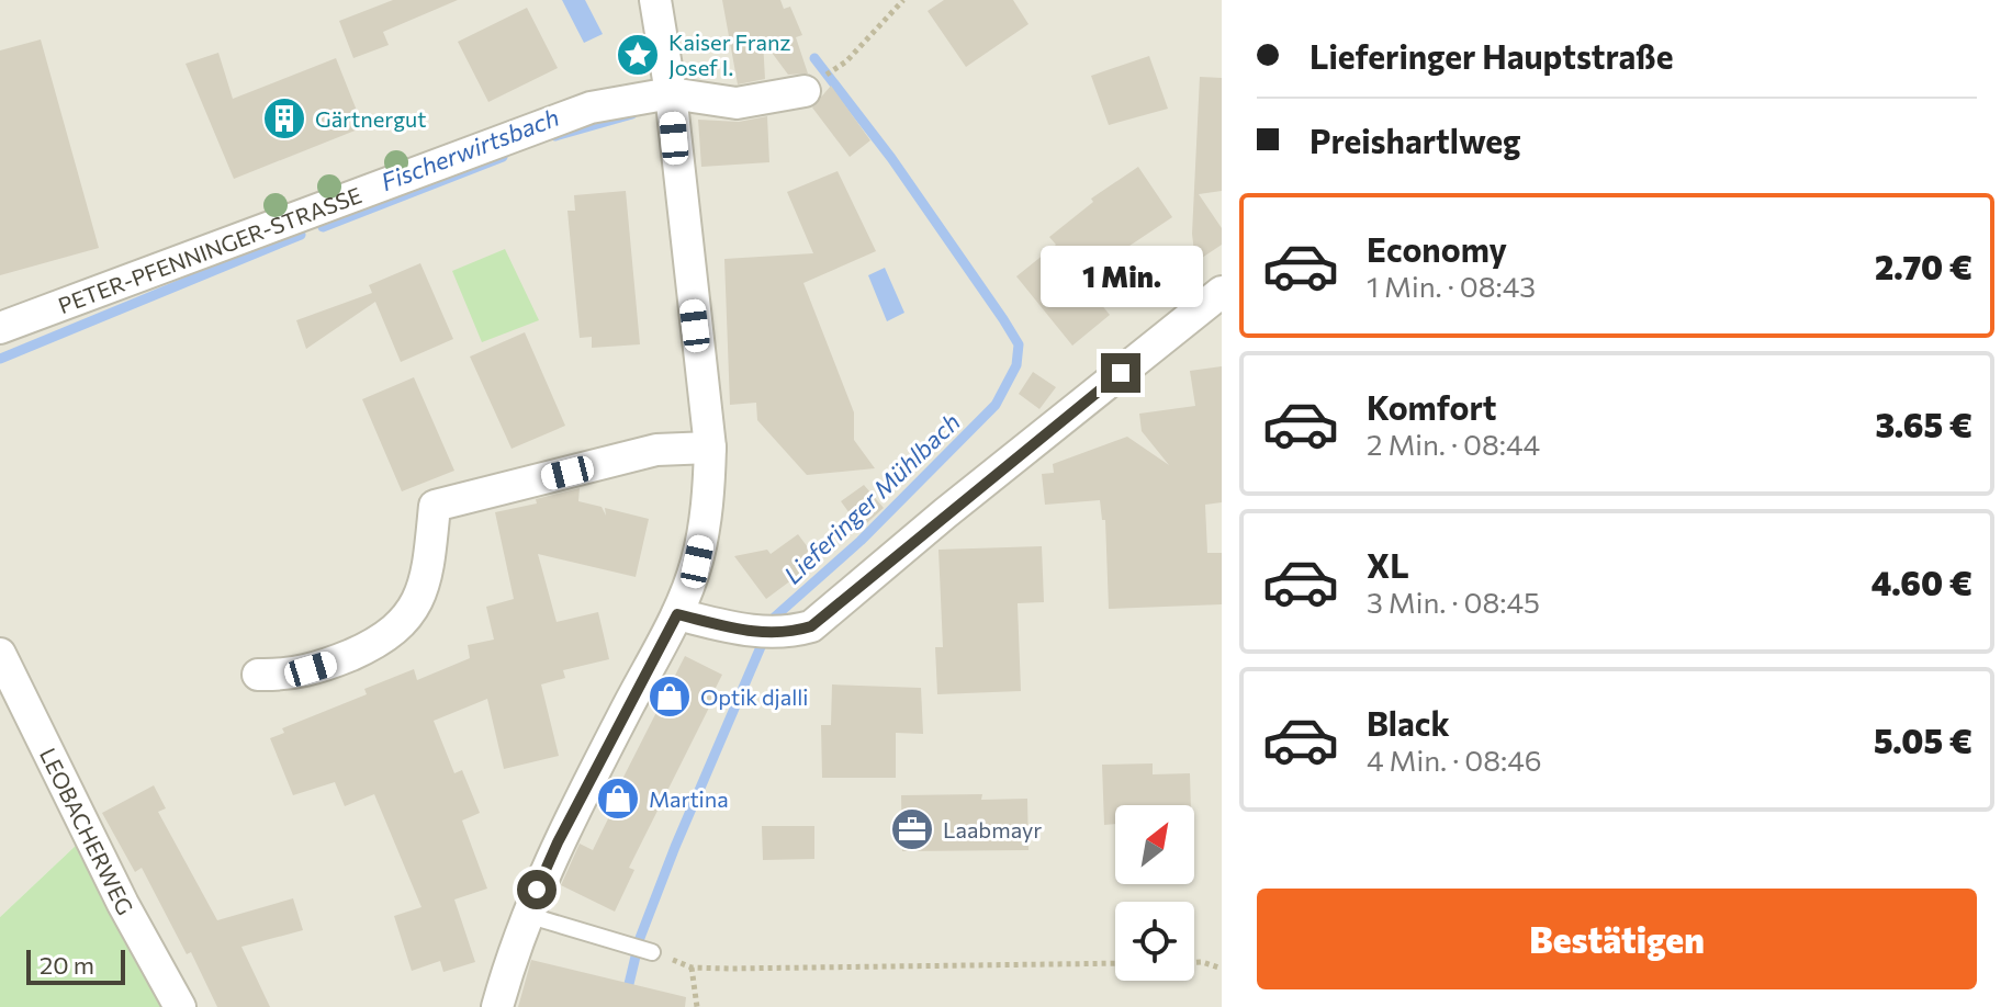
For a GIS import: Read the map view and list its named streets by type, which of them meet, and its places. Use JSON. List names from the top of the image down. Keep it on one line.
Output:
{"streets":{"street":["PETER-PFENNINGER-STRASSE","LEOBACHERWEG"]},"water":["Fischerwirtsbach","Lieferinger Mühlbach"],"places":{"place":["Kaiser Franz Josef I."],"building":["Gärtnergut"],"shop":["Optik djalli","Martina"],"office":["Laabmayr"]},"scale_bar":"20 m","north":"top right","page":{"banner":["Lieferinger Hauptstraße","Preishartlweg"],"list":[{"name":"Economy","note":"1 Min. · 08:43","value":"2.70 €"},{"name":"Komfort","note":"2 Min. · 08:44","value":"3.65 €"},{"name":"XL","note":"3 Min. · 08:45","value":"4.60 €"},{"name":"Black","note":"4 Min. · 08:46","value":"5.05 €"}],"bubble":"1 Min.","buttons":"Bestätigen","scale":"20 m"}}
